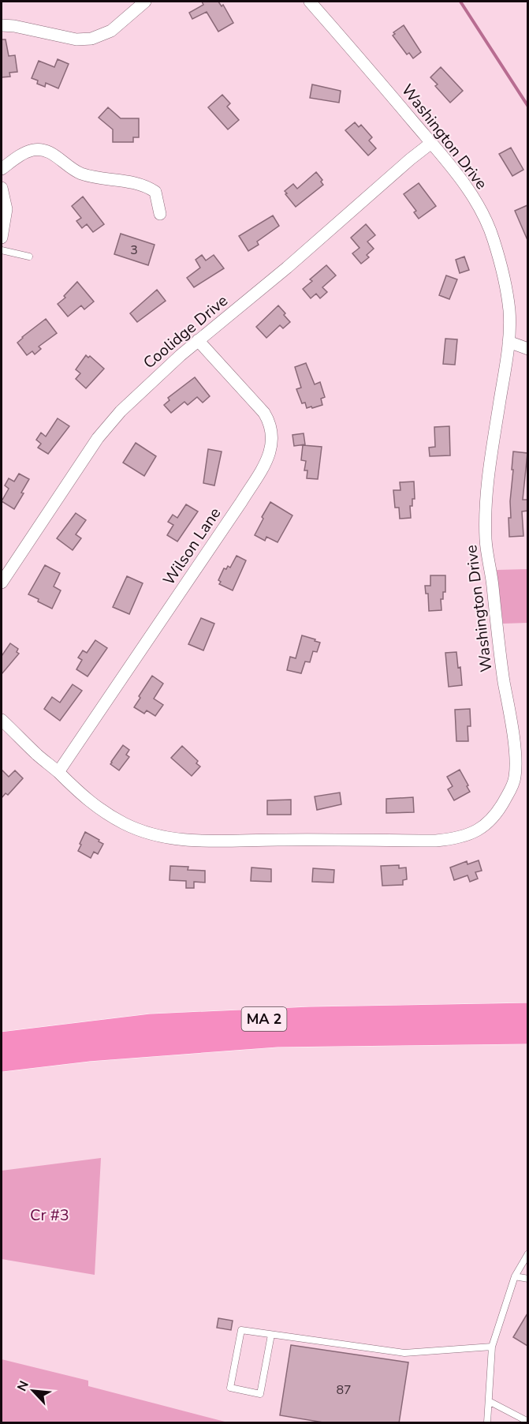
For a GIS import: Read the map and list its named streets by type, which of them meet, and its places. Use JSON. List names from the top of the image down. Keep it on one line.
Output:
{"streets":{"highway":["MA 2"],"street":["Washington Drive","Coolidge Drive","Wilson Lane"]},"crossings":[["Washington Drive","Coolidge Drive"],["Washington Drive","Wilson Lane"],["Coolidge Drive","Wilson Lane"]],"parks":["Cr #3"],"house_numbers":["3","87"],"north":"top left"}
